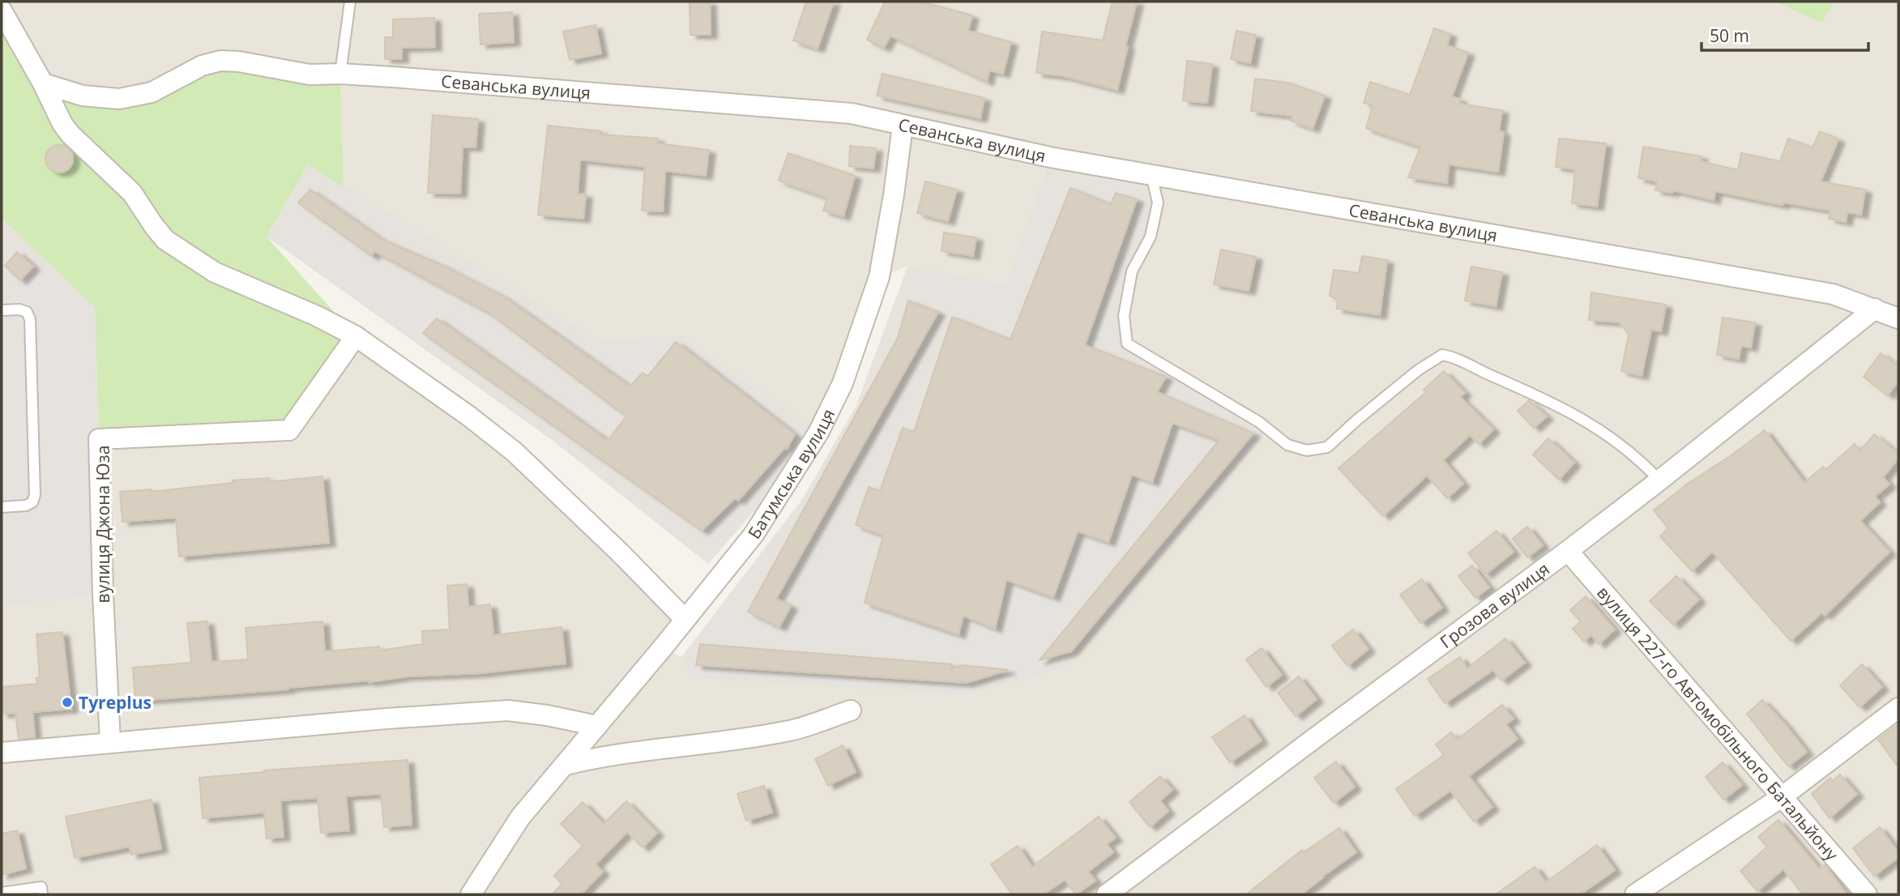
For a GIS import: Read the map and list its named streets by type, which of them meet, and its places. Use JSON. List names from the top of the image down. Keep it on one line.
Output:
{"streets":{"street":["Севанська вулиця","Батумська вулиця","вулиця Джона Юза","Грозова вулиця","вулиця 227-го Автомобільного Батальйону"]},"crossings":[["Севанська вулиця","Батумська вулиця"],["Севанська вулиця","Грозова вулиця"],["Грозова вулиця","вулиця 227-го Автомобільного Батальйону"]],"places":["Tyreplus"],"scale_bar":"50 m"}
